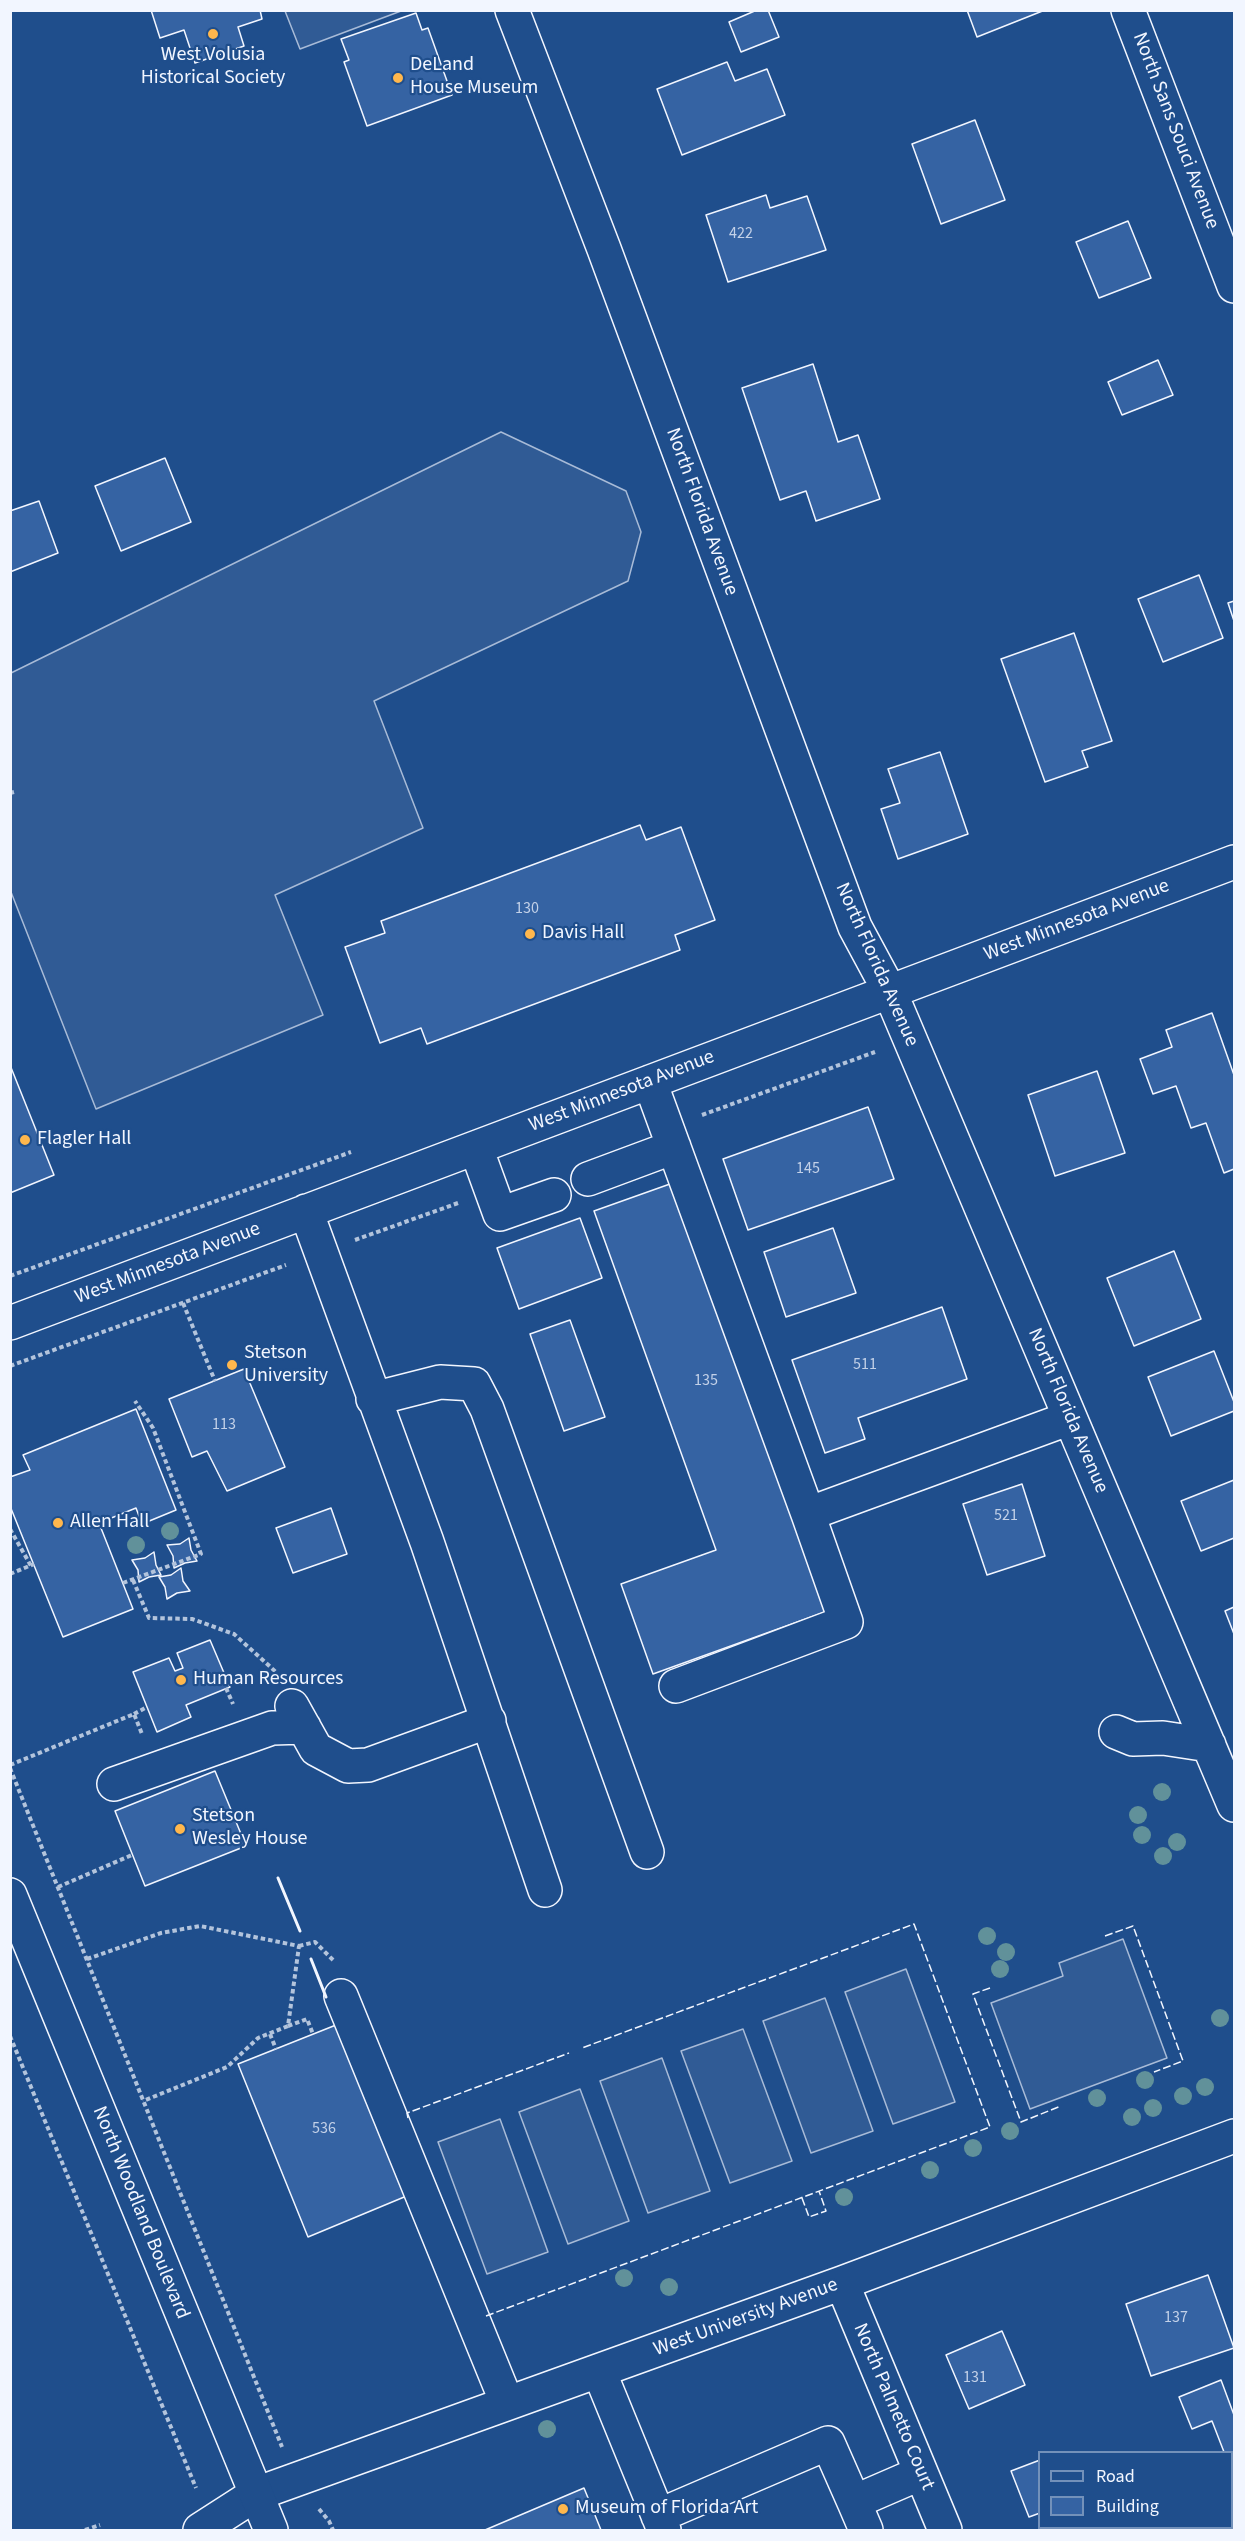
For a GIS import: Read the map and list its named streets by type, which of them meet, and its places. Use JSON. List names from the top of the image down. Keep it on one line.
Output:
{"streets":{"street":["North Sans Souci Avenue","North Florida Avenue","West Minnesota Avenue","North Woodland Boulevard","West University Avenue","North Palmetto Court"]},"crossings":[["North Florida Avenue","West Minnesota Avenue"],["North Woodland Boulevard","West University Avenue"],["West University Avenue","North Palmetto Court"]],"places":["West Volusia Historical Society","DeLand House Museum","Davis Hall","Flagler Hall","Stetson University","Allen Hall","Human Resources","Stetson Wesley House","Museum of Florida Art"],"house_numbers":["422","130","145","511","135","113","521","536","137","131"],"legend":["Road","Building"]}
